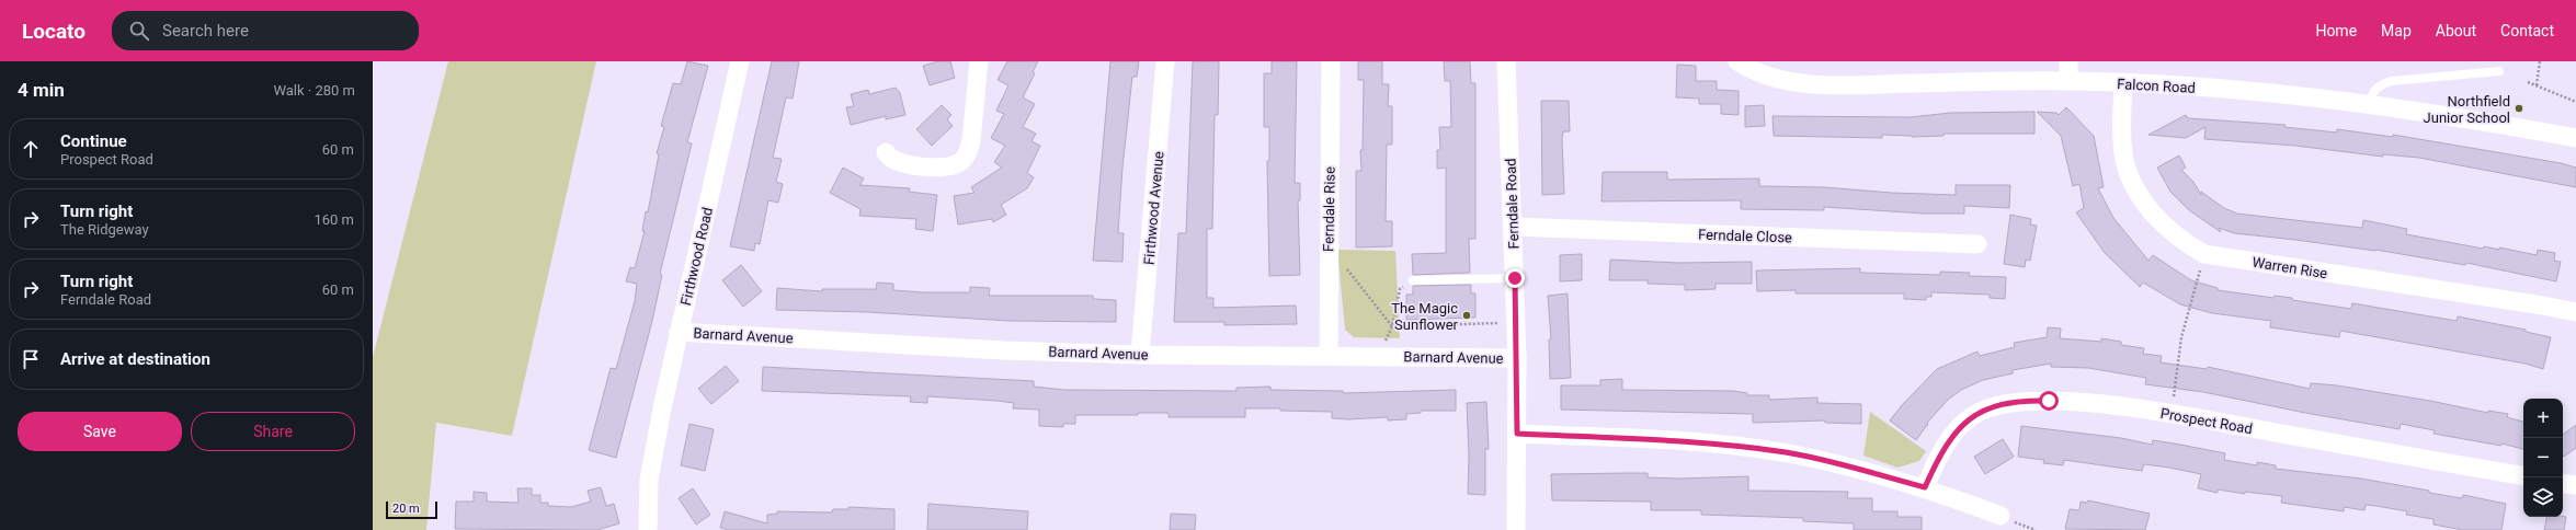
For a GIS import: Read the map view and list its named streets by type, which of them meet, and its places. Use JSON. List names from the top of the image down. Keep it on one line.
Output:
{"streets":{"street":["Falcon Road","Ferndale Road","Firthwood Avenue","Ferndale Rise","Ferndale Close","Firthwood Road","Warren Rise","Barnard Avenue","Prospect Road"]},"crossings":[["Falcon Road","Warren Rise"],["Ferndale Road","Ferndale Close"],["Ferndale Road","Barnard Avenue"],["Firthwood Avenue","Barnard Avenue"],["Ferndale Rise","Barnard Avenue"],["Firthwood Road","Barnard Avenue"]],"places":["Northfield Junior School","The Magic Sunflower"],"scale_bar":"20 m","page":{"header":"Locato","search":"Search here","nav":["Home","Map","About","Contact"],"heading":["4 min","Walk · 280 m"],"list":[["Continue","Prospect Road","60 m"],["Turn right","The Ridgeway","160 m"],["Turn right","Ferndale Road","60 m"],"Arrive at destination"],"buttons":["Save","Share"],"map_buttons":["+","−"],"scale":"20 m"}}
